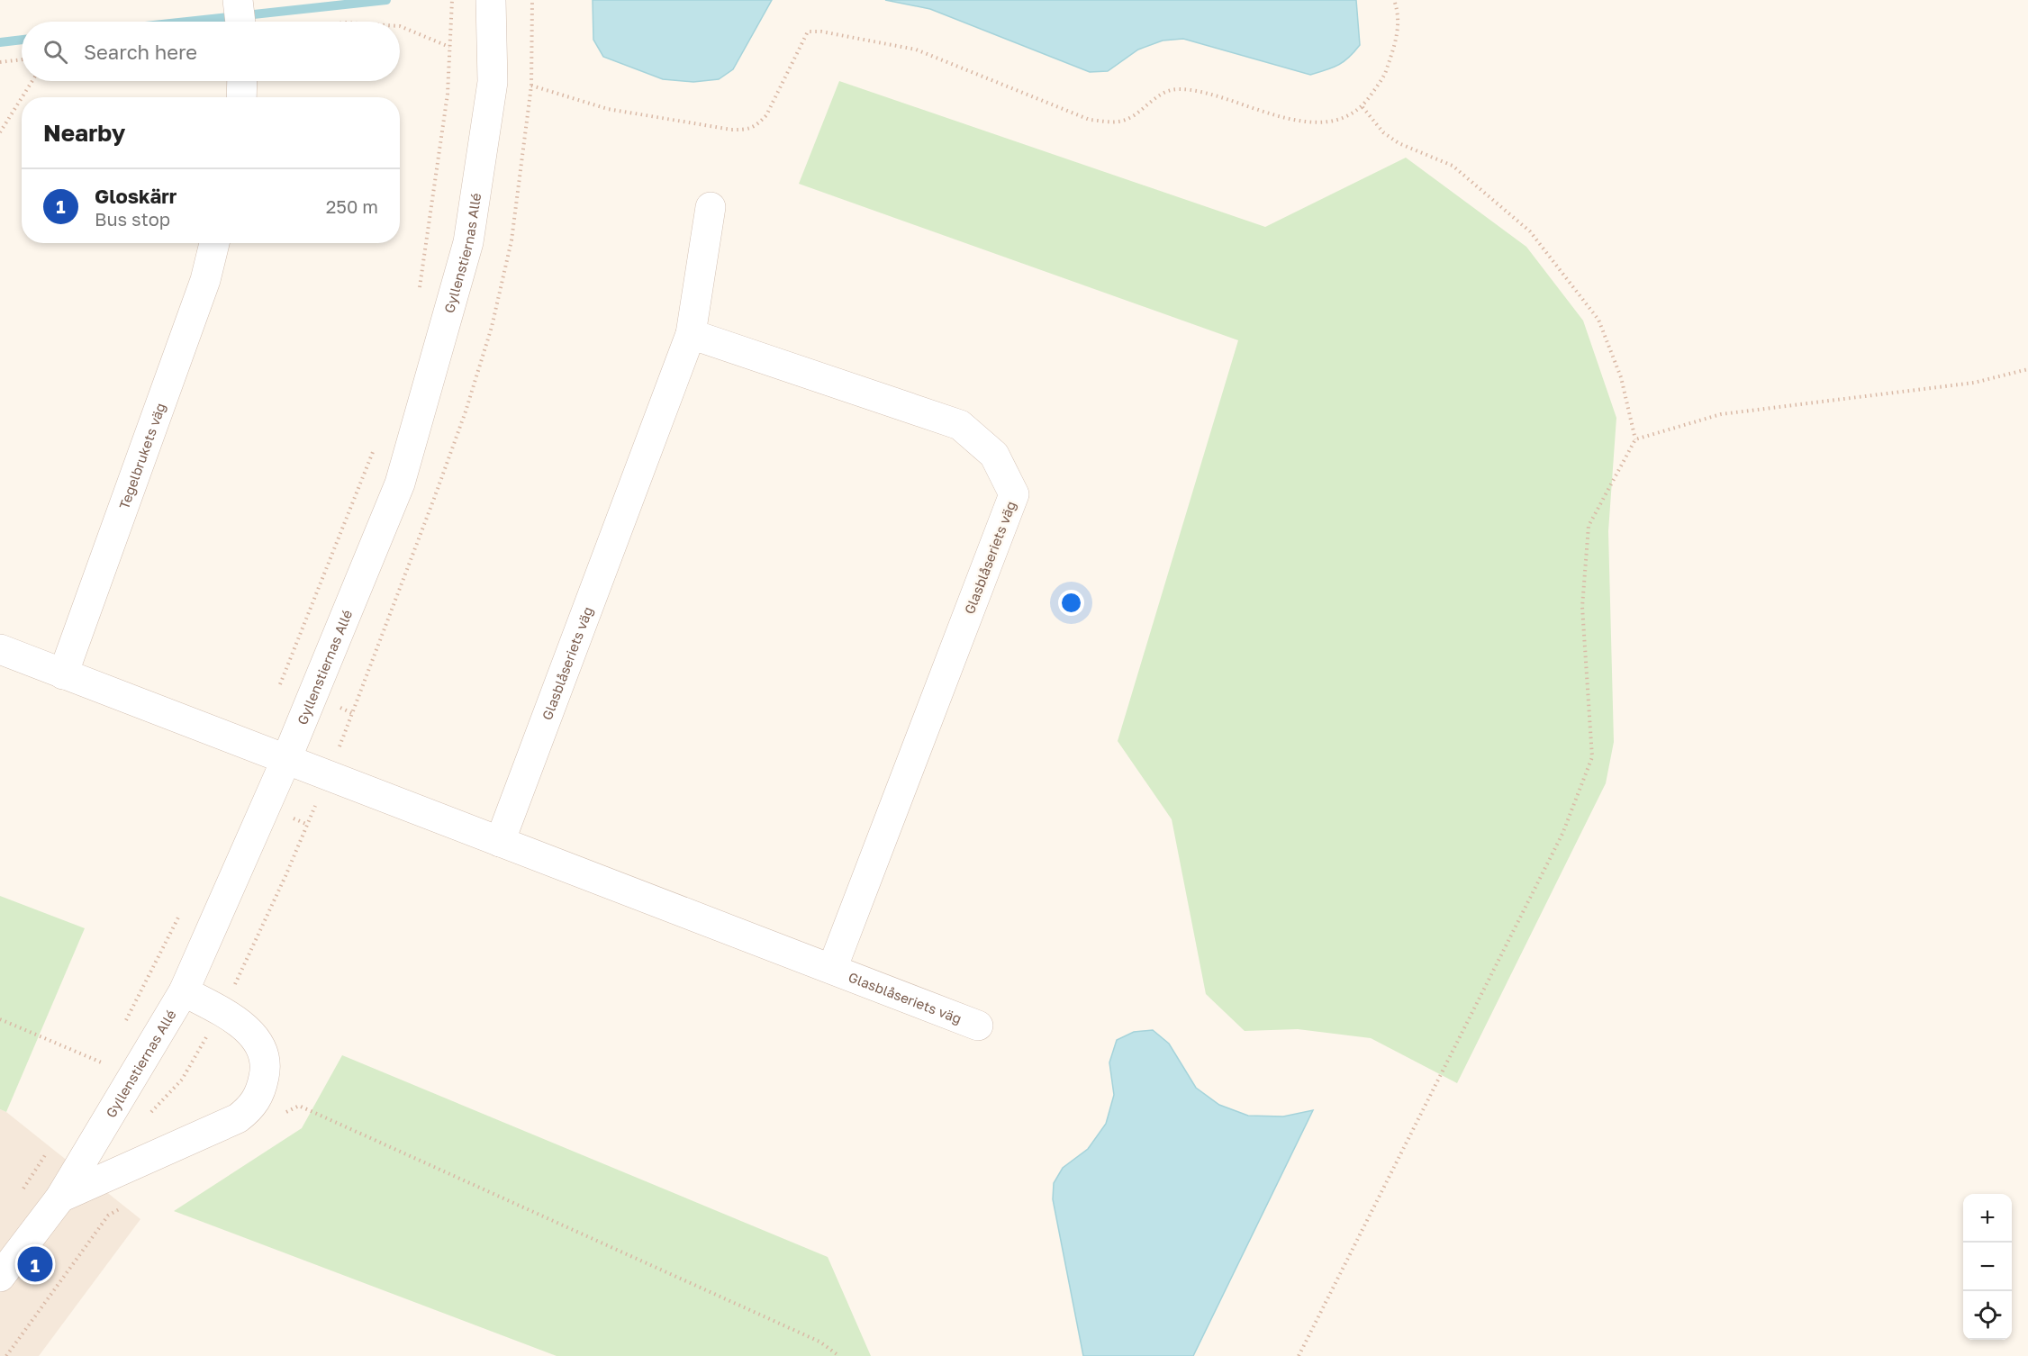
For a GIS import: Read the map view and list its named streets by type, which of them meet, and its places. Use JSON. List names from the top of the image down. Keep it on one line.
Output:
{"streets":{"street":["Gyllenstiernas Allé","Tegelbrukets väg","Glasblåseriets väg"]},"crossings":[["Gyllenstiernas Allé","Glasblåseriets väg"]],"page":{"search":"Search here","heading":"Nearby","list":[{"mark":"1","name":"Gloskärr","note":"Bus stop","value":"250 m"}],"map_buttons":["+","−"],"pins":"1"}}
